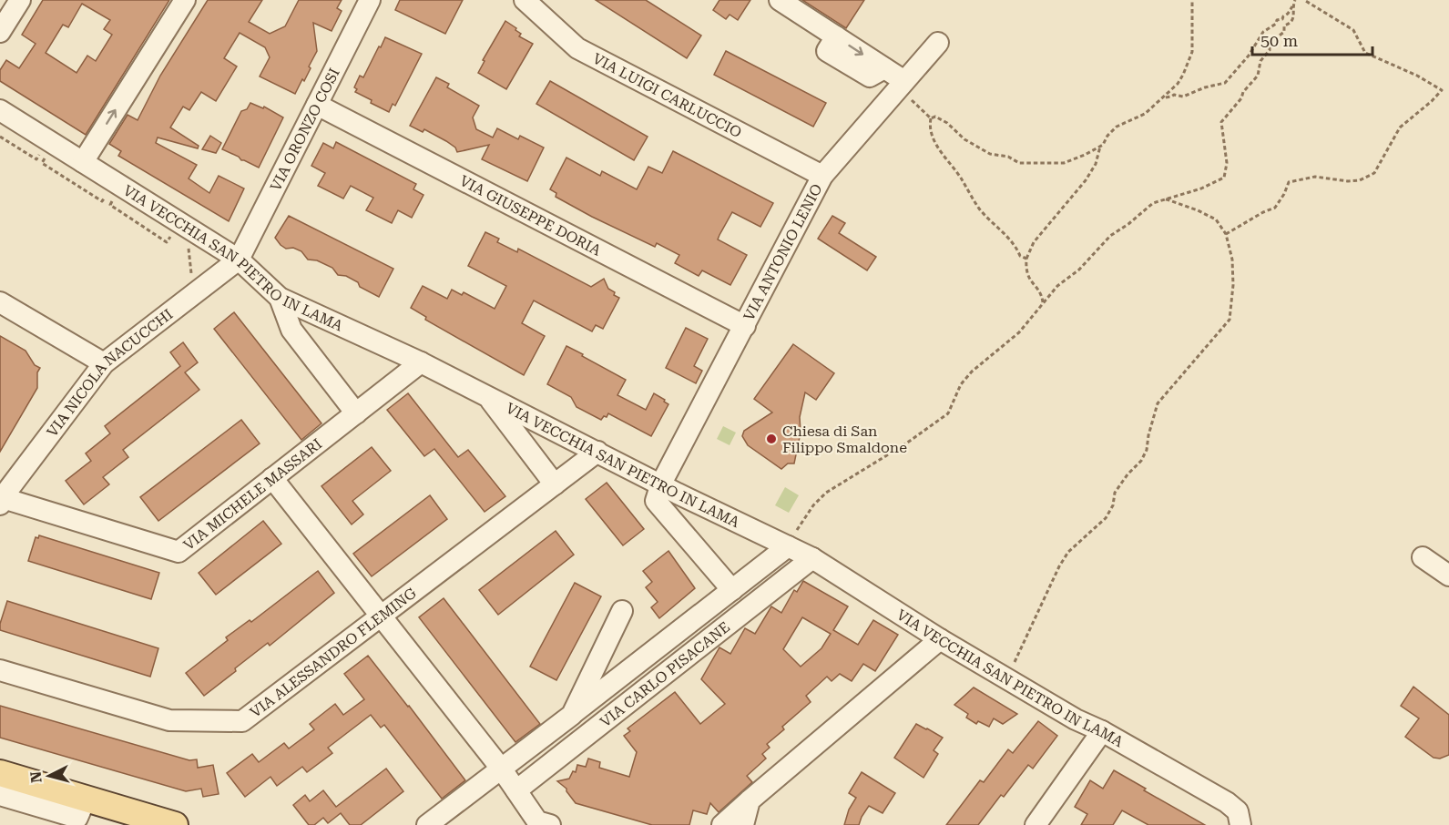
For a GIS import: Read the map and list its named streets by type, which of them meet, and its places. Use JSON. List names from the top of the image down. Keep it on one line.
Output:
{"streets":{"street":["VIA LUIGI CARLUCCIO","VIA ORONZO COSI","VIA GIUSEPPE DORIA","VIA ANTONIO LENIO","VIA VECCHIA SAN PIETRO IN LAMA","VIA NICOLA NACUCCHI","VIA MICHELE MASSARI","VIA ALESSANDRO FLEMING","VIA CARLO PISACANE"]},"crossings":[["VIA LUIGI CARLUCCIO","VIA ANTONIO LENIO"],["VIA ORONZO COSI","VIA GIUSEPPE DORIA"],["VIA ORONZO COSI","VIA VECCHIA SAN PIETRO IN LAMA"],["VIA ORONZO COSI","VIA NICOLA NACUCCHI"],["VIA GIUSEPPE DORIA","VIA ANTONIO LENIO"],["VIA ANTONIO LENIO","VIA VECCHIA SAN PIETRO IN LAMA"],["VIA VECCHIA SAN PIETRO IN LAMA","VIA NICOLA NACUCCHI"],["VIA VECCHIA SAN PIETRO IN LAMA","VIA MICHELE MASSARI"],["VIA VECCHIA SAN PIETRO IN LAMA","VIA ALESSANDRO FLEMING"],["VIA VECCHIA SAN PIETRO IN LAMA","VIA CARLO PISACANE"],["VIA NICOLA NACUCCHI","VIA MICHELE MASSARI"]],"places":["Chiesa di San Filippo Smaldone"],"scale_bar":"50 m","north":"left"}
